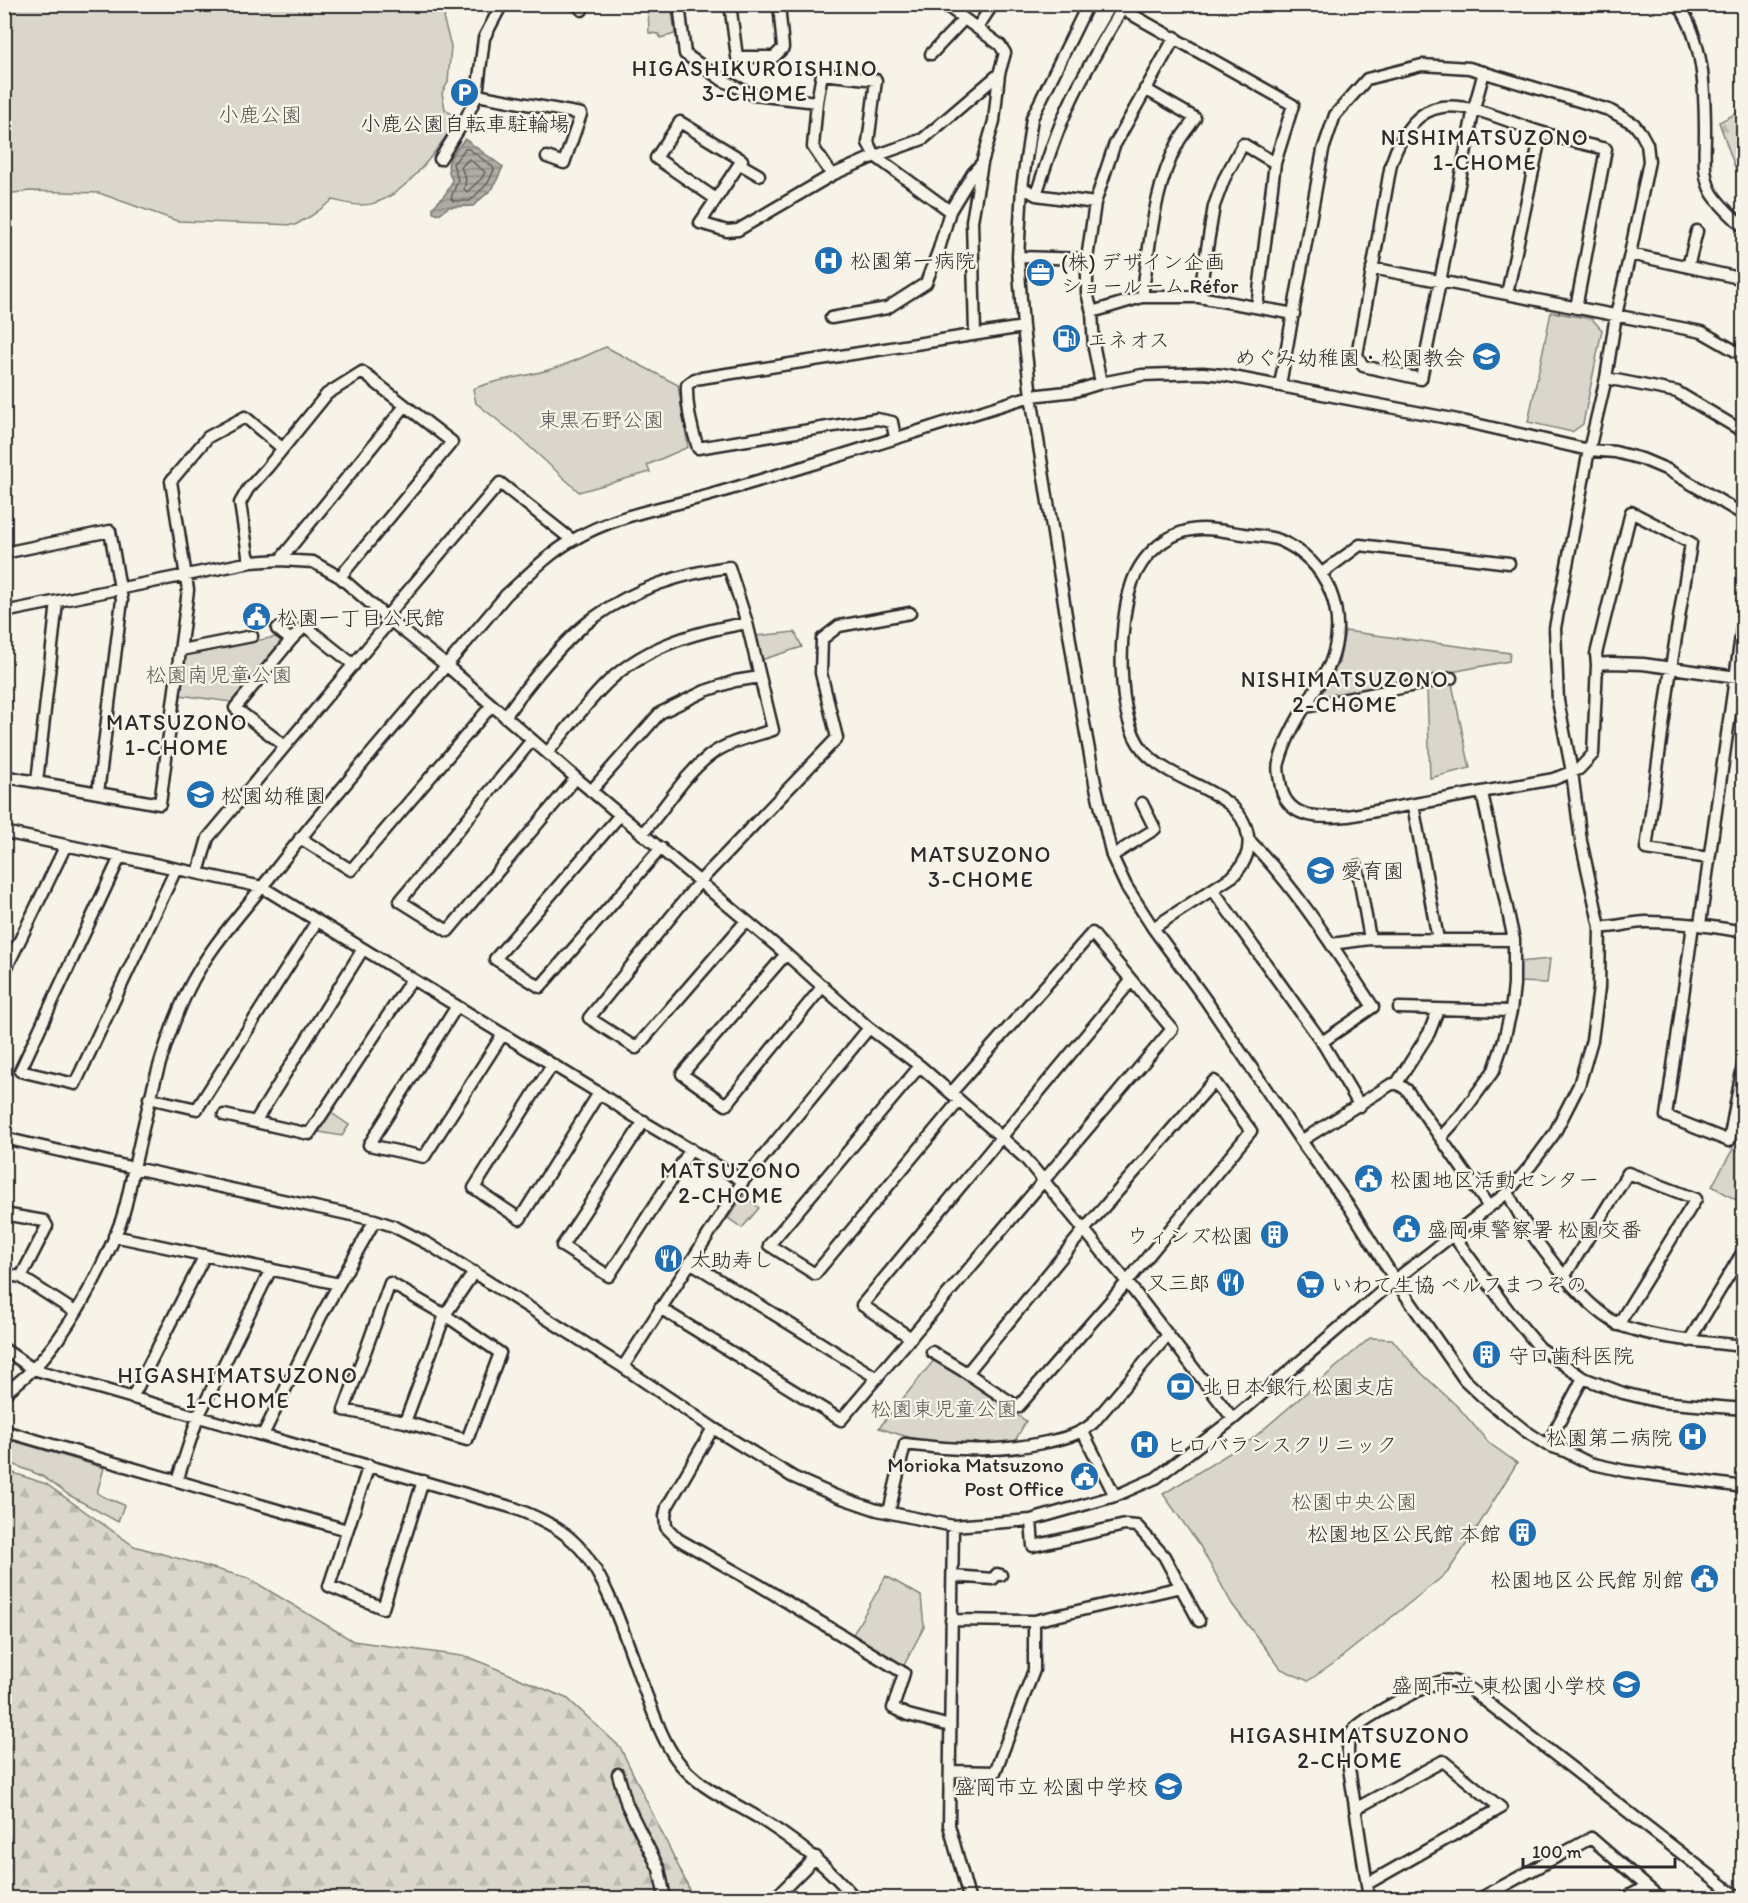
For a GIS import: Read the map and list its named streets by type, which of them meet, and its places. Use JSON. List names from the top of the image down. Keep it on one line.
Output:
{"districts":["HIGASHIKUROISHINO 3-CHOME","NISHIMATSUZONO 1-CHOME","NISHIMATSUZONO 2-CHOME","MATSUZONO 1-CHOME","MATSUZONO 3-CHOME","MATSUZONO 2-CHOME","HIGASHIMATSUZONO 1-CHOME","HIGASHIMATSUZONO 2-CHOME"],"parks":["小鹿公園","東黒石野公園","松園南児童公園","松園東児童公園","松園中央公園"],"places":{"parking":["小鹿公園自転車駐輪場"],"hospital":["松園第一病院","松園第二病院","ヒロバランスクリニック"],"office":["(株) デザイン企画 ショールーム Réfor"],"fuel station":["エネオス"],"school or university":["めぐみ幼稚園・松園教会","松園幼稚園","愛育園","盛岡市立 東松園小学校","盛岡市立 松園中学校"],"public building":["松園一丁目公民館","松園地区活動センター","盛岡東警察署 松園交番","Morioka Matsuzono Post Office","松園地区公民館 別館"],"building":["ウィンズ松園","守口歯科医院","松園地区公民館 本館"],"restaurant":["太助寿し","又三郎"],"supermarket":["いわて生協 ベルフまつぞの"],"bank":["北日本銀行 松園支店"]},"scale_bar":"100 m"}
